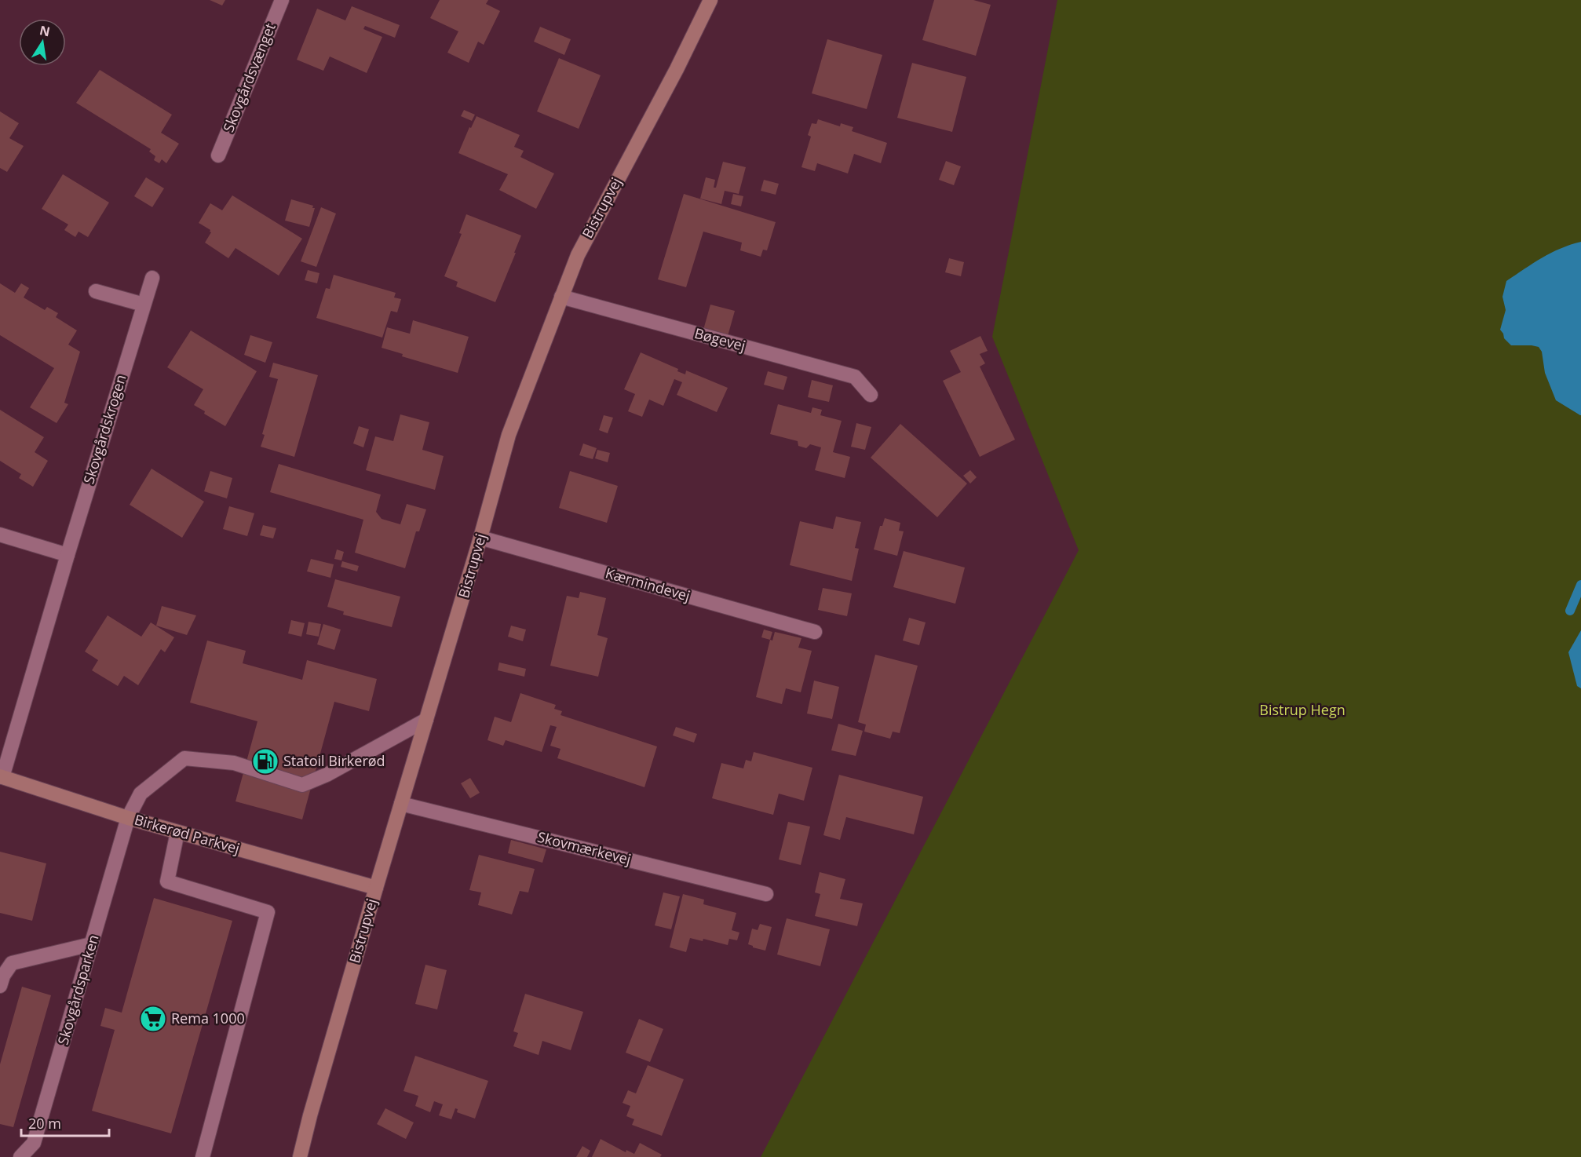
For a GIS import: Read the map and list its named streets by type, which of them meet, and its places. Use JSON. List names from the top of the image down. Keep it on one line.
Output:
{"streets":{"main road":["Bistrupvej","Birkerød Parkvej"],"street":["Skovgårdsvænget","Bøgevej","Skovgårdskrogen","Kærmindevej","Skovmærkevej","Skovgårdsparken"]},"crossings":[["Bistrupvej","Bøgevej"],["Bistrupvej","Kærmindevej"],["Bistrupvej","Birkerød Parkvej"],["Bistrupvej","Skovmærkevej"],["Bistrupvej","Skovgårdsparken"],["Skovgårdskrogen","Birkerød Parkvej"],["Birkerød Parkvej","Skovgårdsparken"]],"parks":["Bistrup Hegn"],"places":{"fuel station":["Statoil Birkerød"],"supermarket":["Rema 1000"]},"scale_bar":"20 m","north":"top"}
